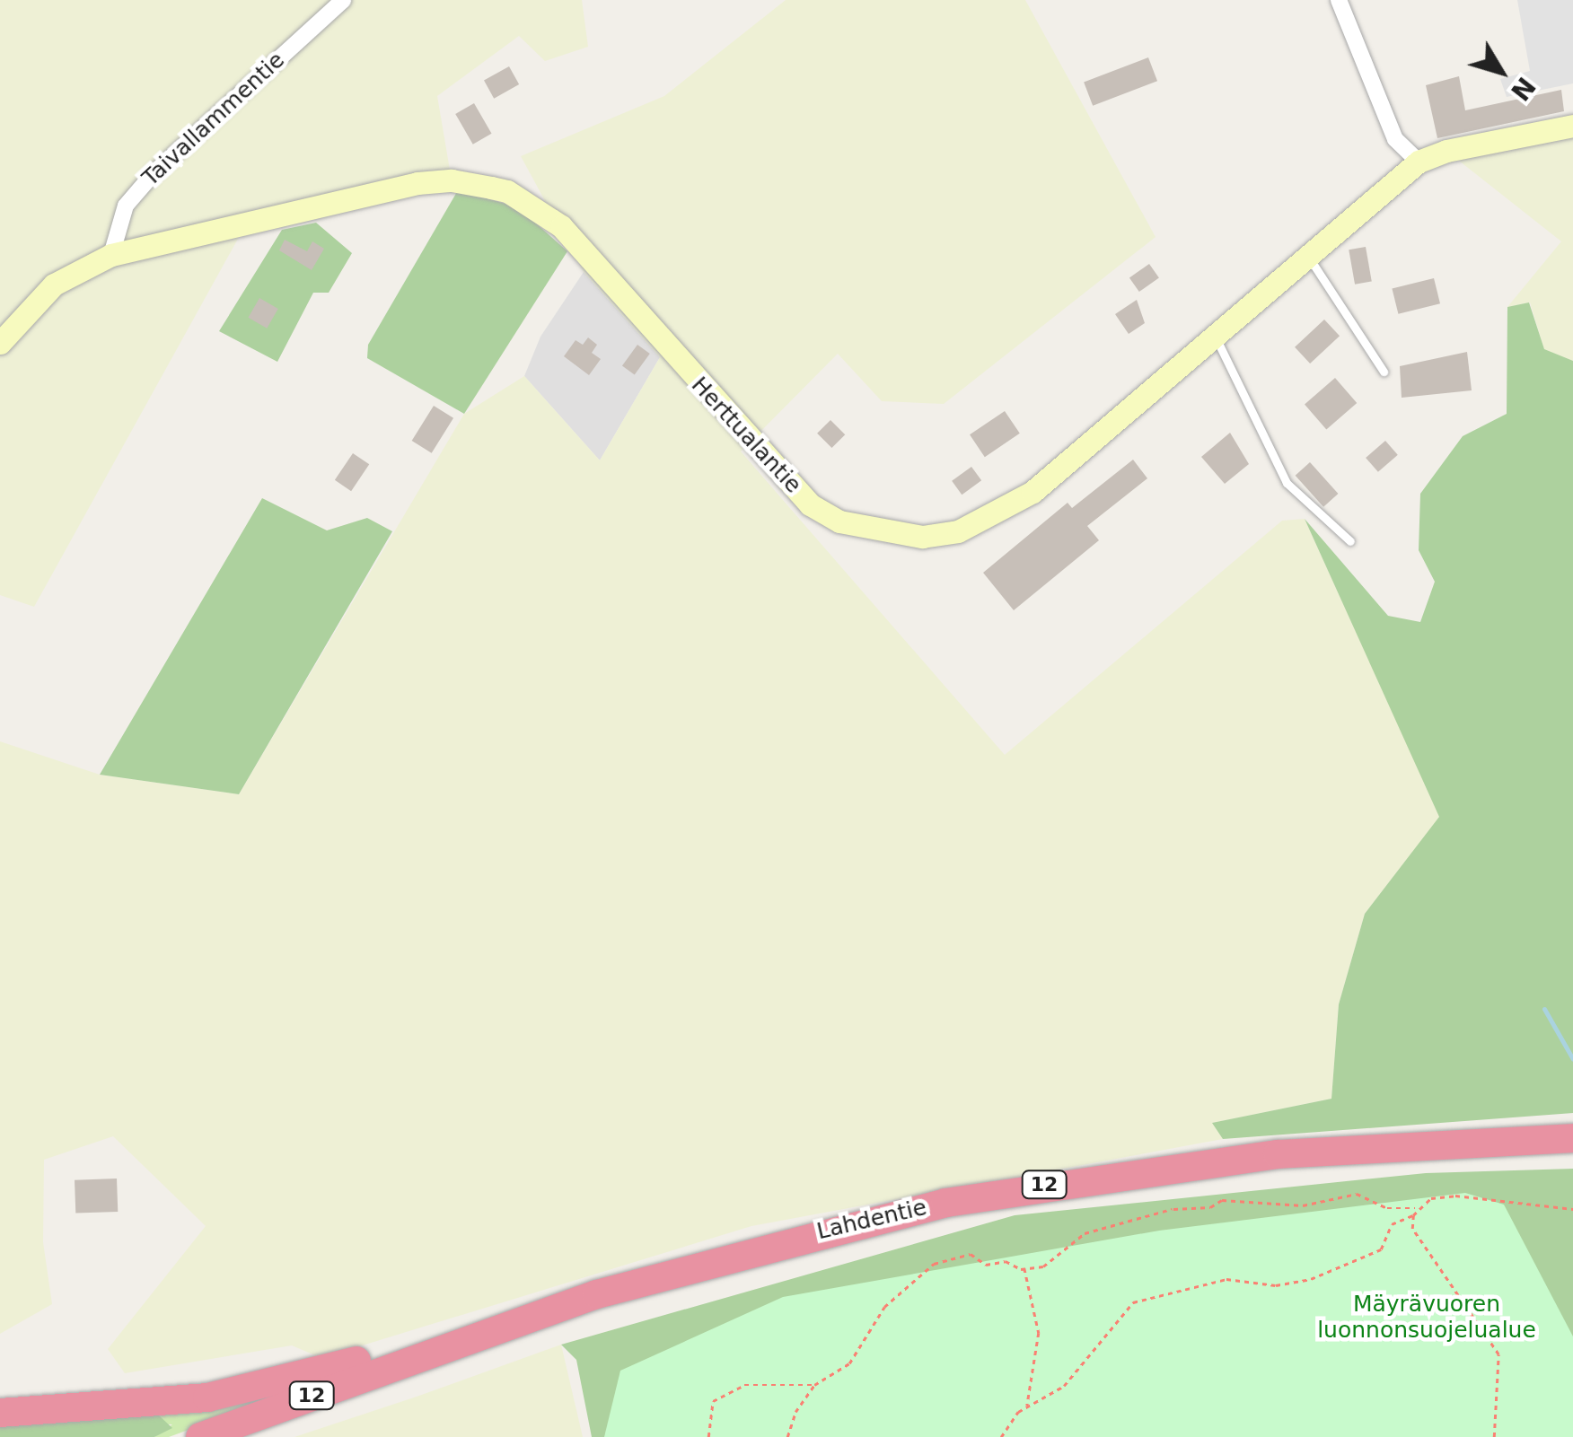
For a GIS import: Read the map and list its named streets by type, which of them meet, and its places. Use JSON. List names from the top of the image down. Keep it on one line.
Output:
{"streets":{"highway":["12","Lahdentie"],"street":["Taivallammentie","Herttualantie"]},"crossings":[["Taivallammentie","Herttualantie"]],"parks":["Mäyrävuoren luonnonsuojelualue"],"north":"bottom right"}
